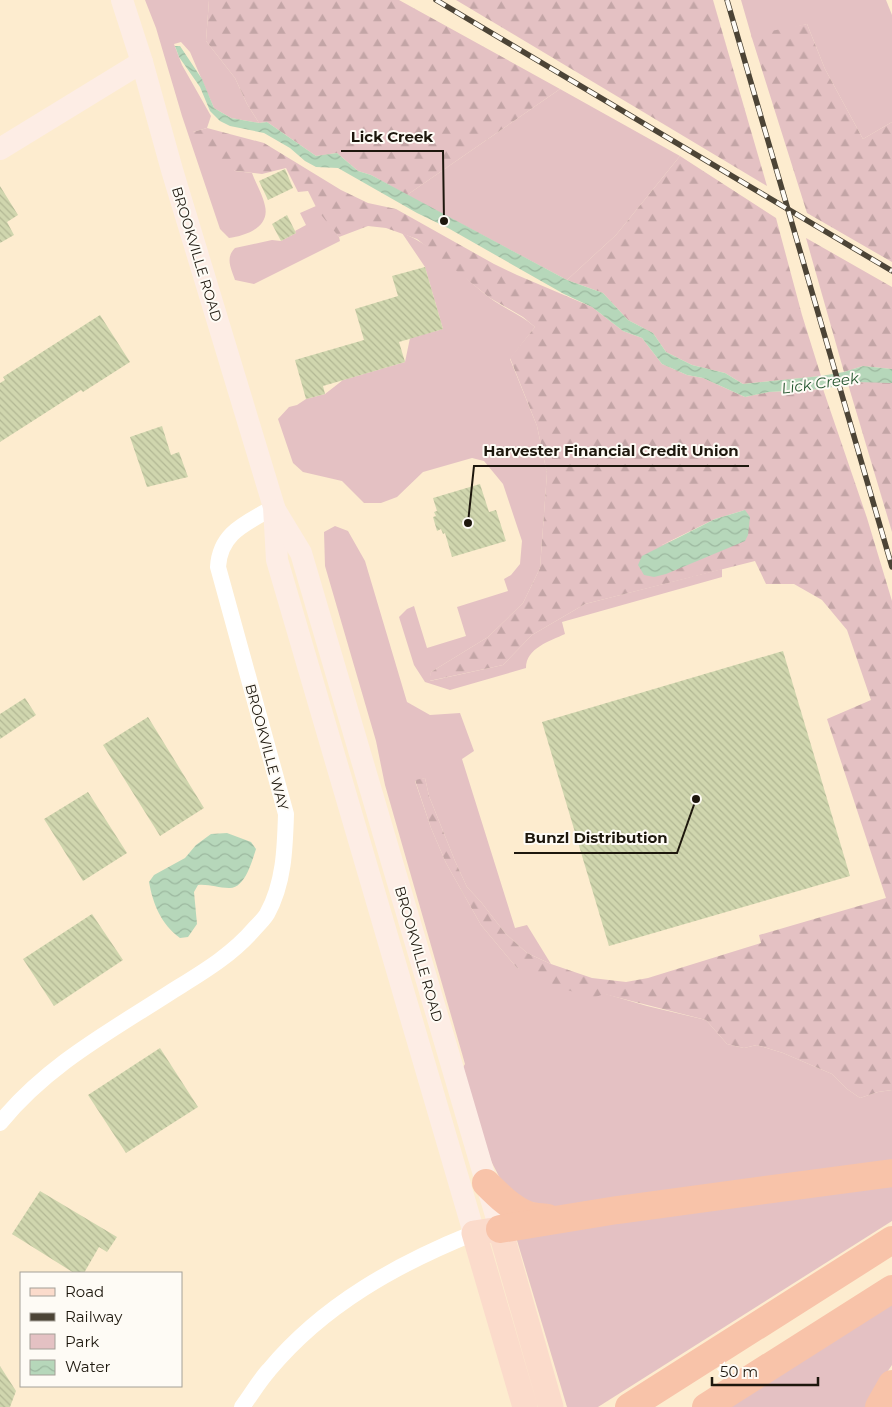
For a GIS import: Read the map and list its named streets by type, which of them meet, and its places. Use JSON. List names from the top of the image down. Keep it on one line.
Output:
{"streets":{"main road":["BROOKVILLE ROAD"],"street":["BROOKVILLE WAY"]},"crossings":[["BROOKVILLE ROAD","BROOKVILLE WAY"]],"water":["Lick Creek"],"places":["Lick Creek","Harvester Financial Credit Union","Bunzl Distribution"],"legend":["Road","Railway","Park","Water"],"scale_bar":"50 m"}
